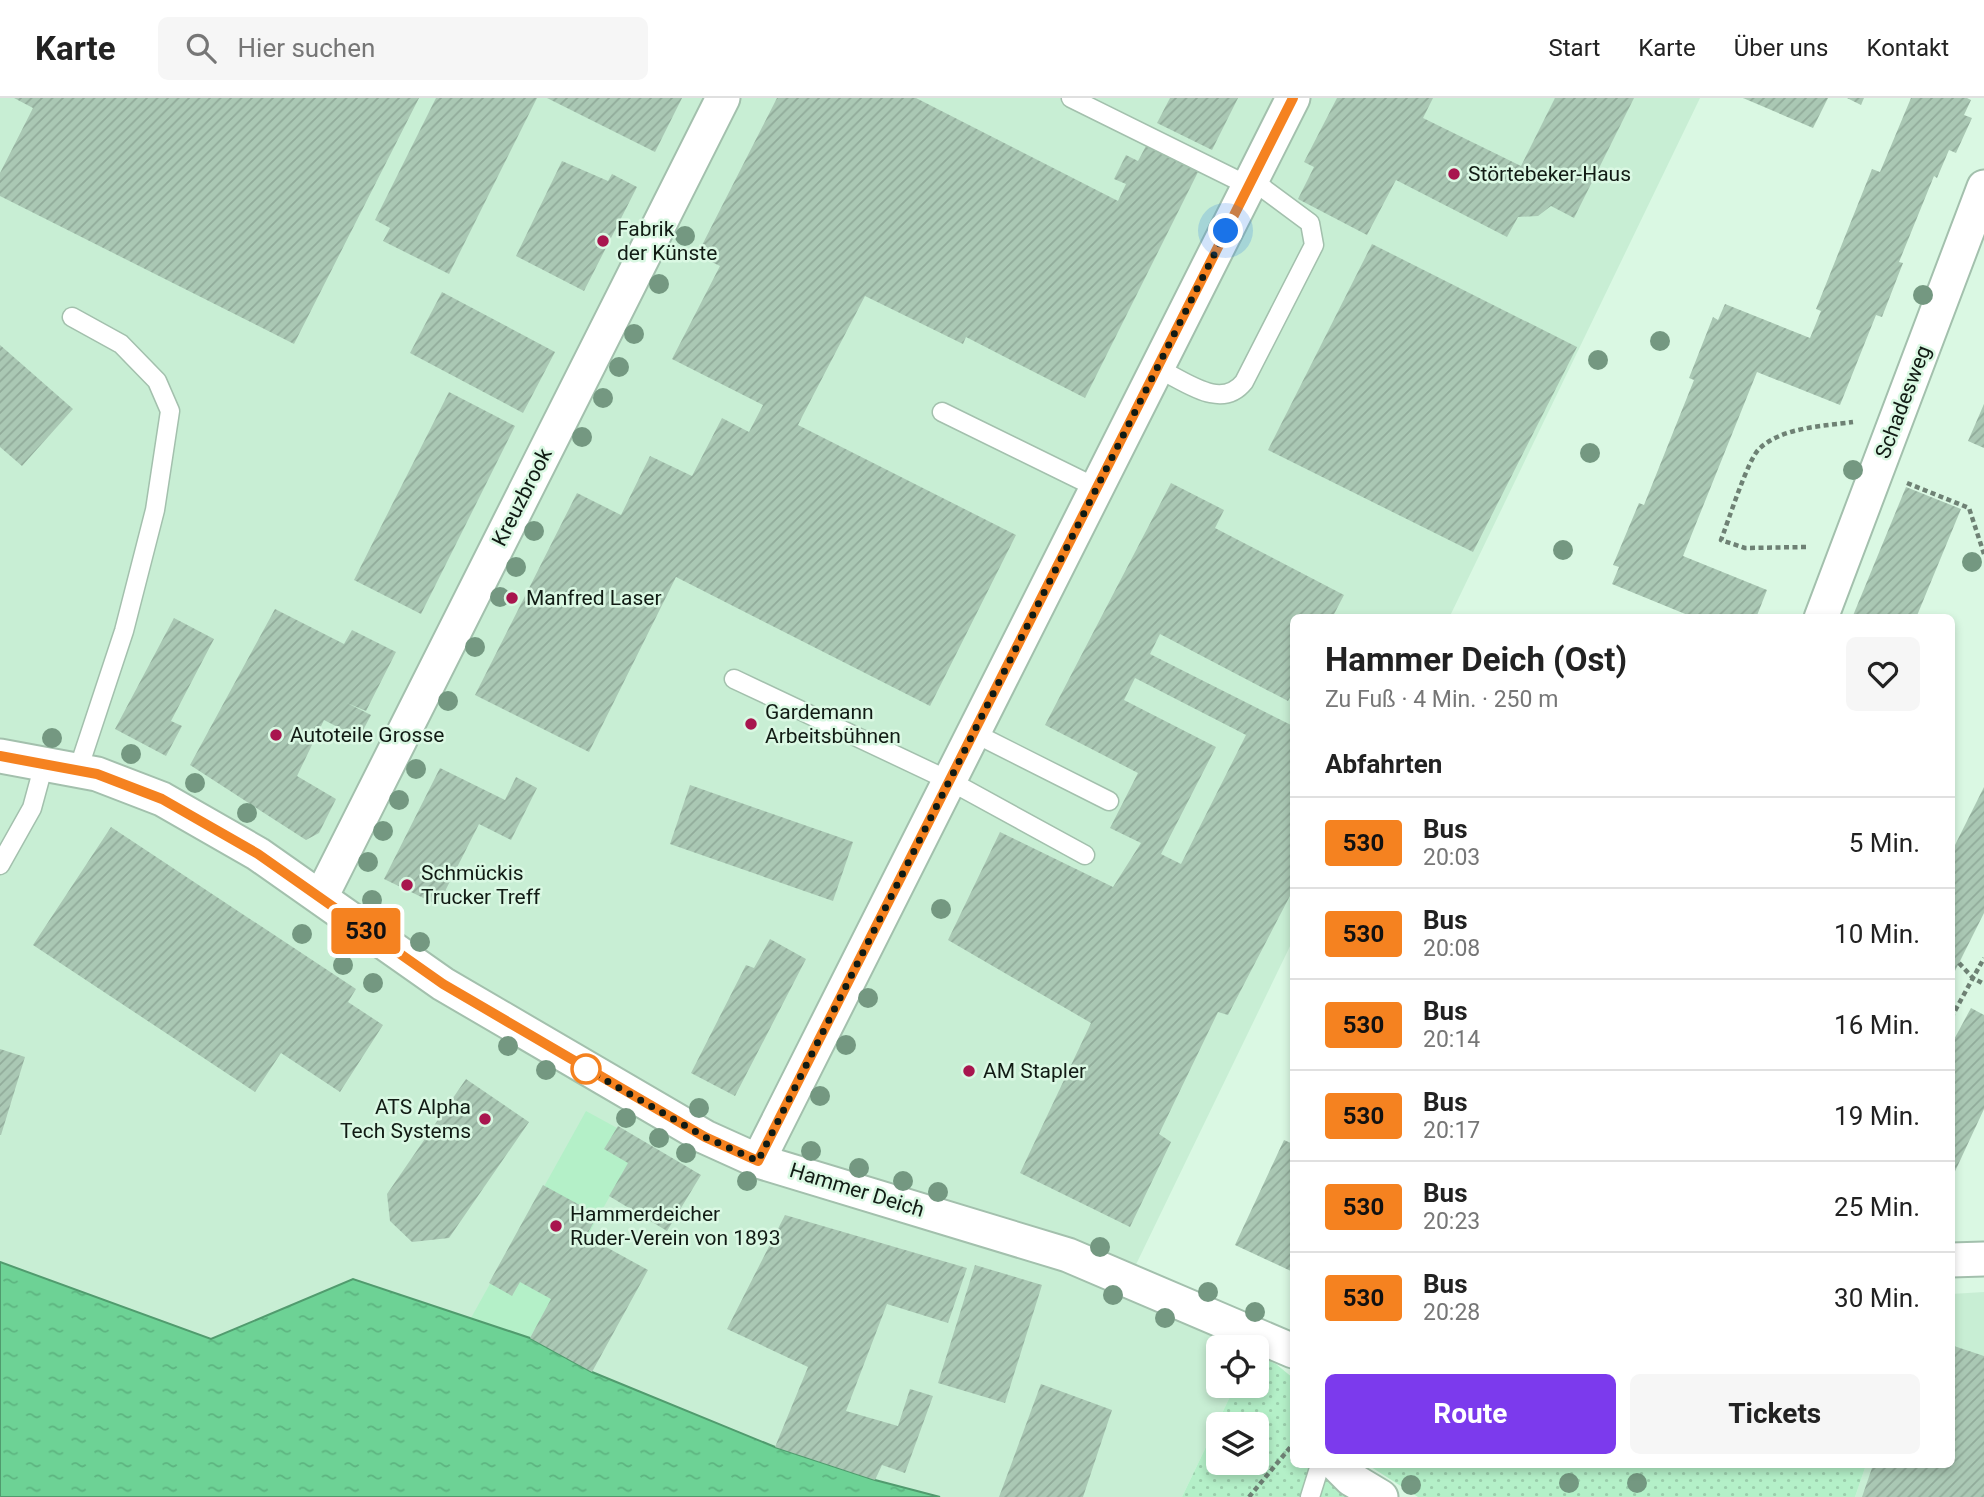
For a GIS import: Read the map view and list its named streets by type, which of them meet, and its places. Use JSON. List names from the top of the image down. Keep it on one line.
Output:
{"streets":{"street":["Schadesweg","Kreuzbrook","Hammer Deich"]},"crossings":[["Kreuzbrook","Hammer Deich"]],"places":["Störtebeker-Haus","Fabrik der Künste","Manfred Laser","Gardemann Arbeitsbühnen","Autoteile Grosse","Schmückis Trucker Treff","AM Stapler","ATS Alpha Tech Systems","Hammerdeicher Ruder-Verein von 1893"],"lines":["bus line 530"],"page":{"header":"Karte","search":"Hier suchen","nav":["Start","Karte","Über uns","Kontakt"],"on_map":"530","heading":[["Hammer Deich (Ost)","Zu Fuß · 4 Min. · 250 m"],"Abfahrten"],"list":[{"mark":"530","name":"Bus","note":"20:03","value":"5 Min."},{"mark":"530","name":"Bus","note":"20:08","value":"10 Min."},{"mark":"530","name":"Bus","note":"20:14","value":"16 Min."},{"mark":"530","name":"Bus","note":"20:17","value":"19 Min."},{"mark":"530","name":"Bus","note":"20:23","value":"25 Min."},{"mark":"530","name":"Bus","note":"20:28","value":"30 Min."}],"buttons":["Route","Tickets"]}}
